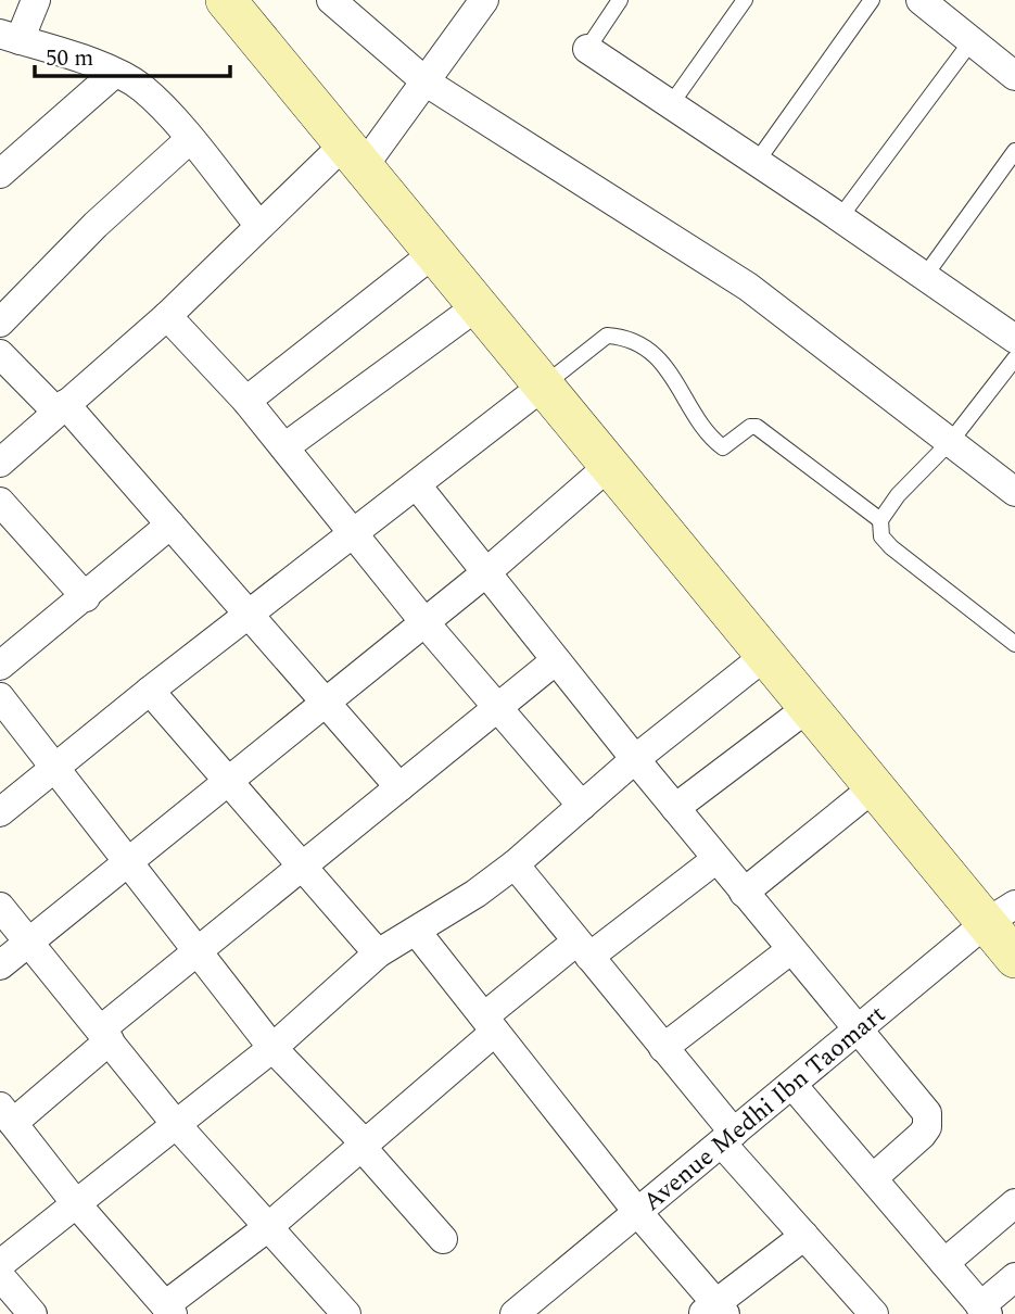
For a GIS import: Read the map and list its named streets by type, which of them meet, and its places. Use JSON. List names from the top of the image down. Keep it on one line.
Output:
{"streets":{"street":["Avenue Medhi Ibn Taomart"]},"scale_bar":"50 m"}
